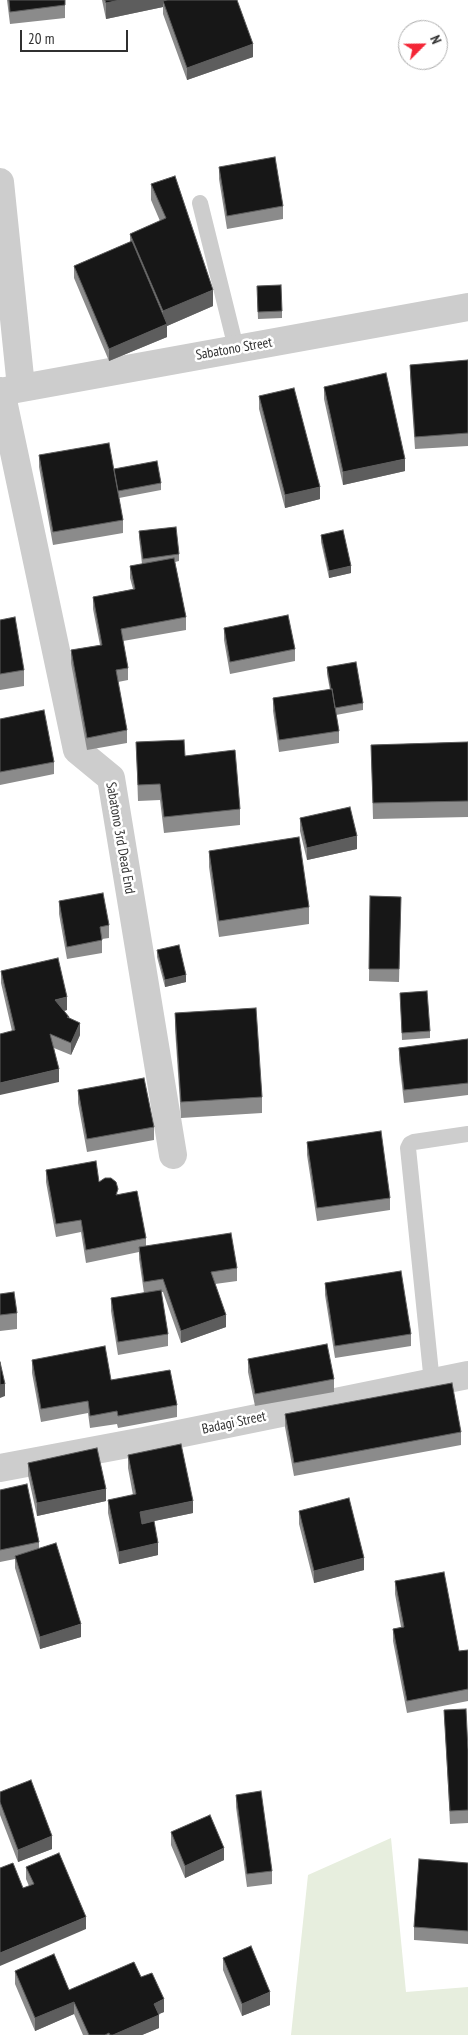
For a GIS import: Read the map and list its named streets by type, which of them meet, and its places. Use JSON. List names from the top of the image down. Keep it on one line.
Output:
{"streets":{"street":["Sabatono Street","Sabatono 3rd Dead End","Badagi Street"]},"crossings":[["Sabatono Street","Sabatono 3rd Dead End"]],"scale_bar":"20 m","north":"top right"}
